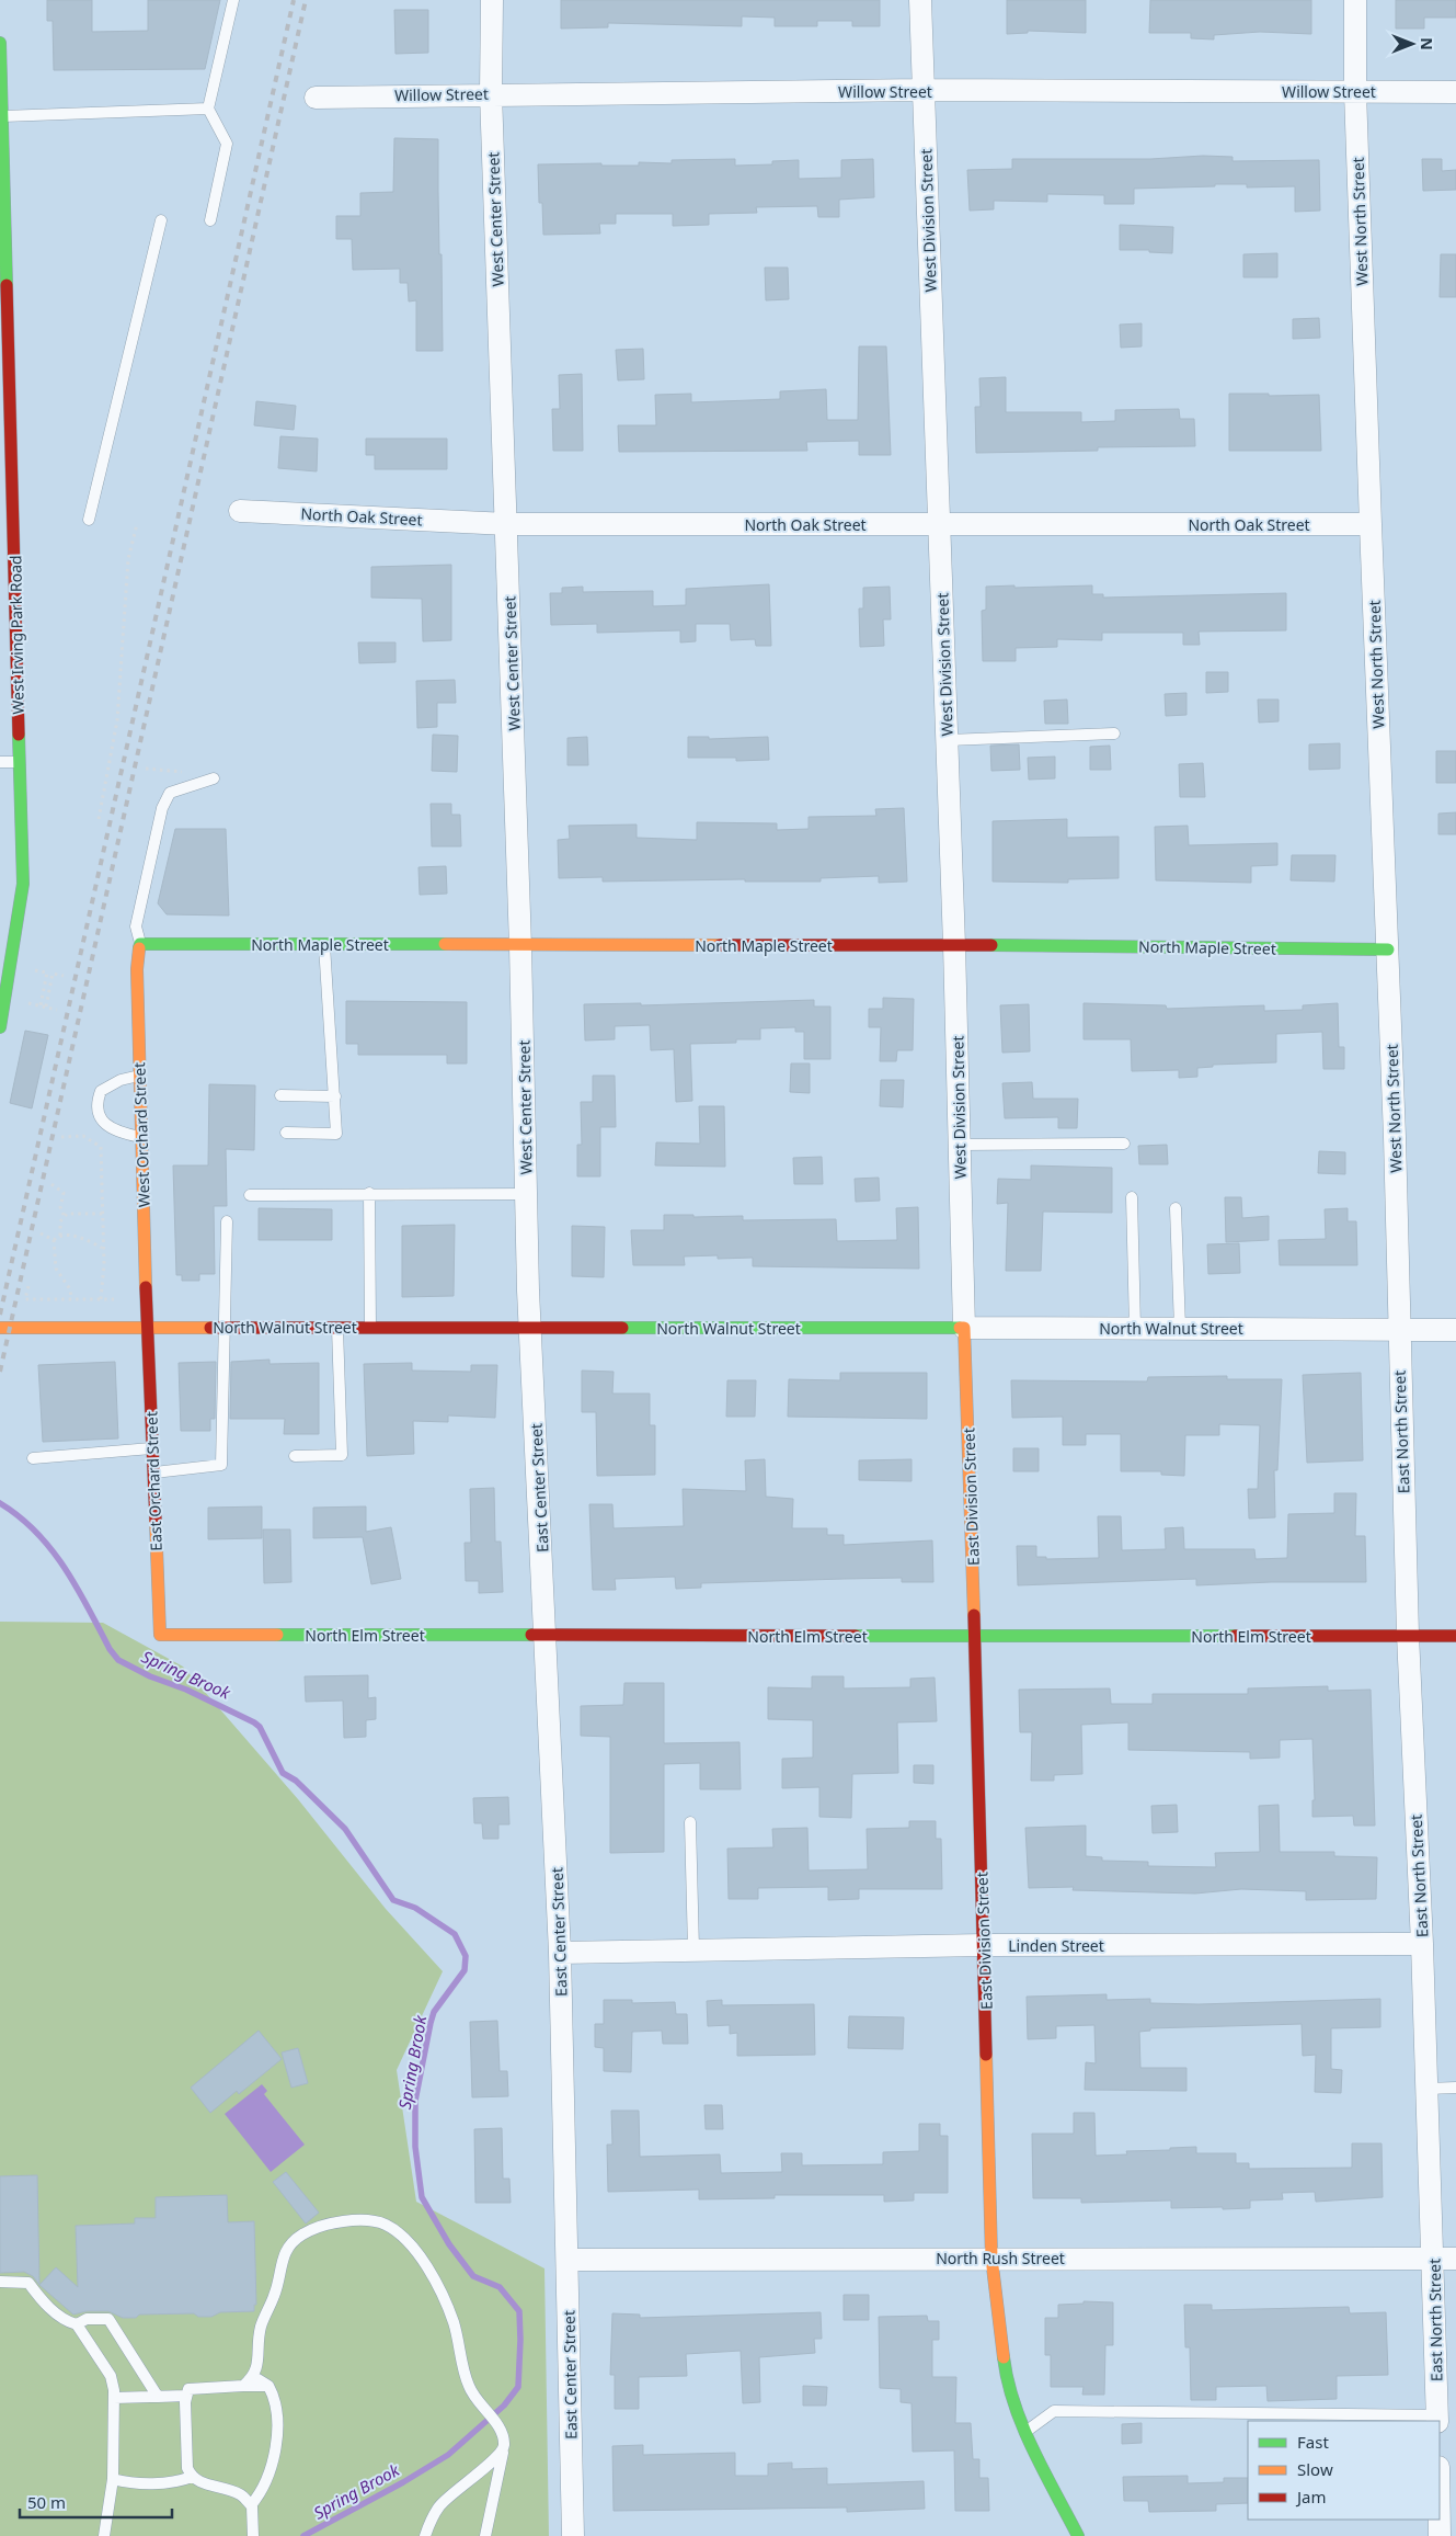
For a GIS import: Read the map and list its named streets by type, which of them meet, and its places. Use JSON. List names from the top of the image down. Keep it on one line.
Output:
{"streets":{"street":["Willow Street","West Center Street","West Division Street","West North Street","North Oak Street","West Irving Park Road","North Maple Street","West Orchard Street","North Walnut Street","East North Street","East Orchard Street","East Center Street","East Division Street","North Elm Street","Linden Street","North Rush Street"]},"crossings":[["Willow Street","West Center Street"],["Willow Street","West Division Street"],["Willow Street","West North Street"],["West Center Street","North Oak Street"],["West Center Street","North Maple Street"],["West Center Street","North Walnut Street"],["West Center Street","East Center Street"],["West Division Street","North Oak Street"],["West Division Street","North Maple Street"],["West Division Street","North Walnut Street"],["West Division Street","East Division Street"],["West North Street","North Oak Street"],["West North Street","North Maple Street"],["West North Street","North Walnut Street"],["West North Street","East North Street"],["North Maple Street","West Orchard Street"],["West Orchard Street","North Walnut Street"],["West Orchard Street","East Orchard Street"],["North Walnut Street","East North Street"],["North Walnut Street","East Orchard Street"],["North Walnut Street","East Center Street"],["North Walnut Street","East Division Street"],["East North Street","North Elm Street"],["East North Street","Linden Street"],["East North Street","North Rush Street"],["East Orchard Street","North Elm Street"],["East Center Street","North Elm Street"],["East Center Street","Linden Street"],["East Center Street","North Rush Street"],["East Division Street","North Elm Street"],["East Division Street","Linden Street"],["East Division Street","North Rush Street"]],"water":["Spring Brook"],"legend":["Fast","Slow","Jam"],"scale_bar":"50 m","north":"right"}
